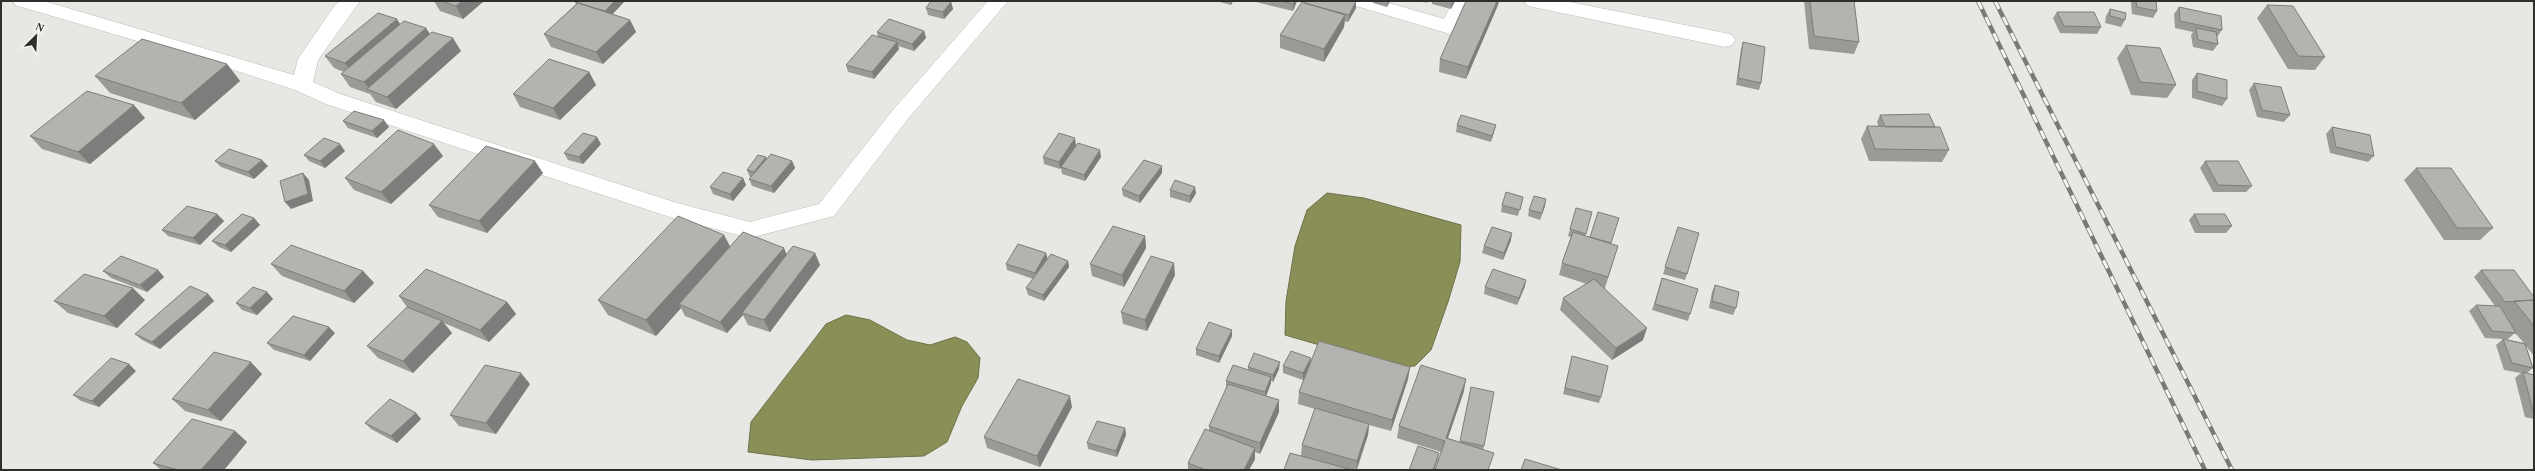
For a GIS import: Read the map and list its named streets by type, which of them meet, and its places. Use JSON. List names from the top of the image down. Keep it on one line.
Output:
{"north":"top right"}
